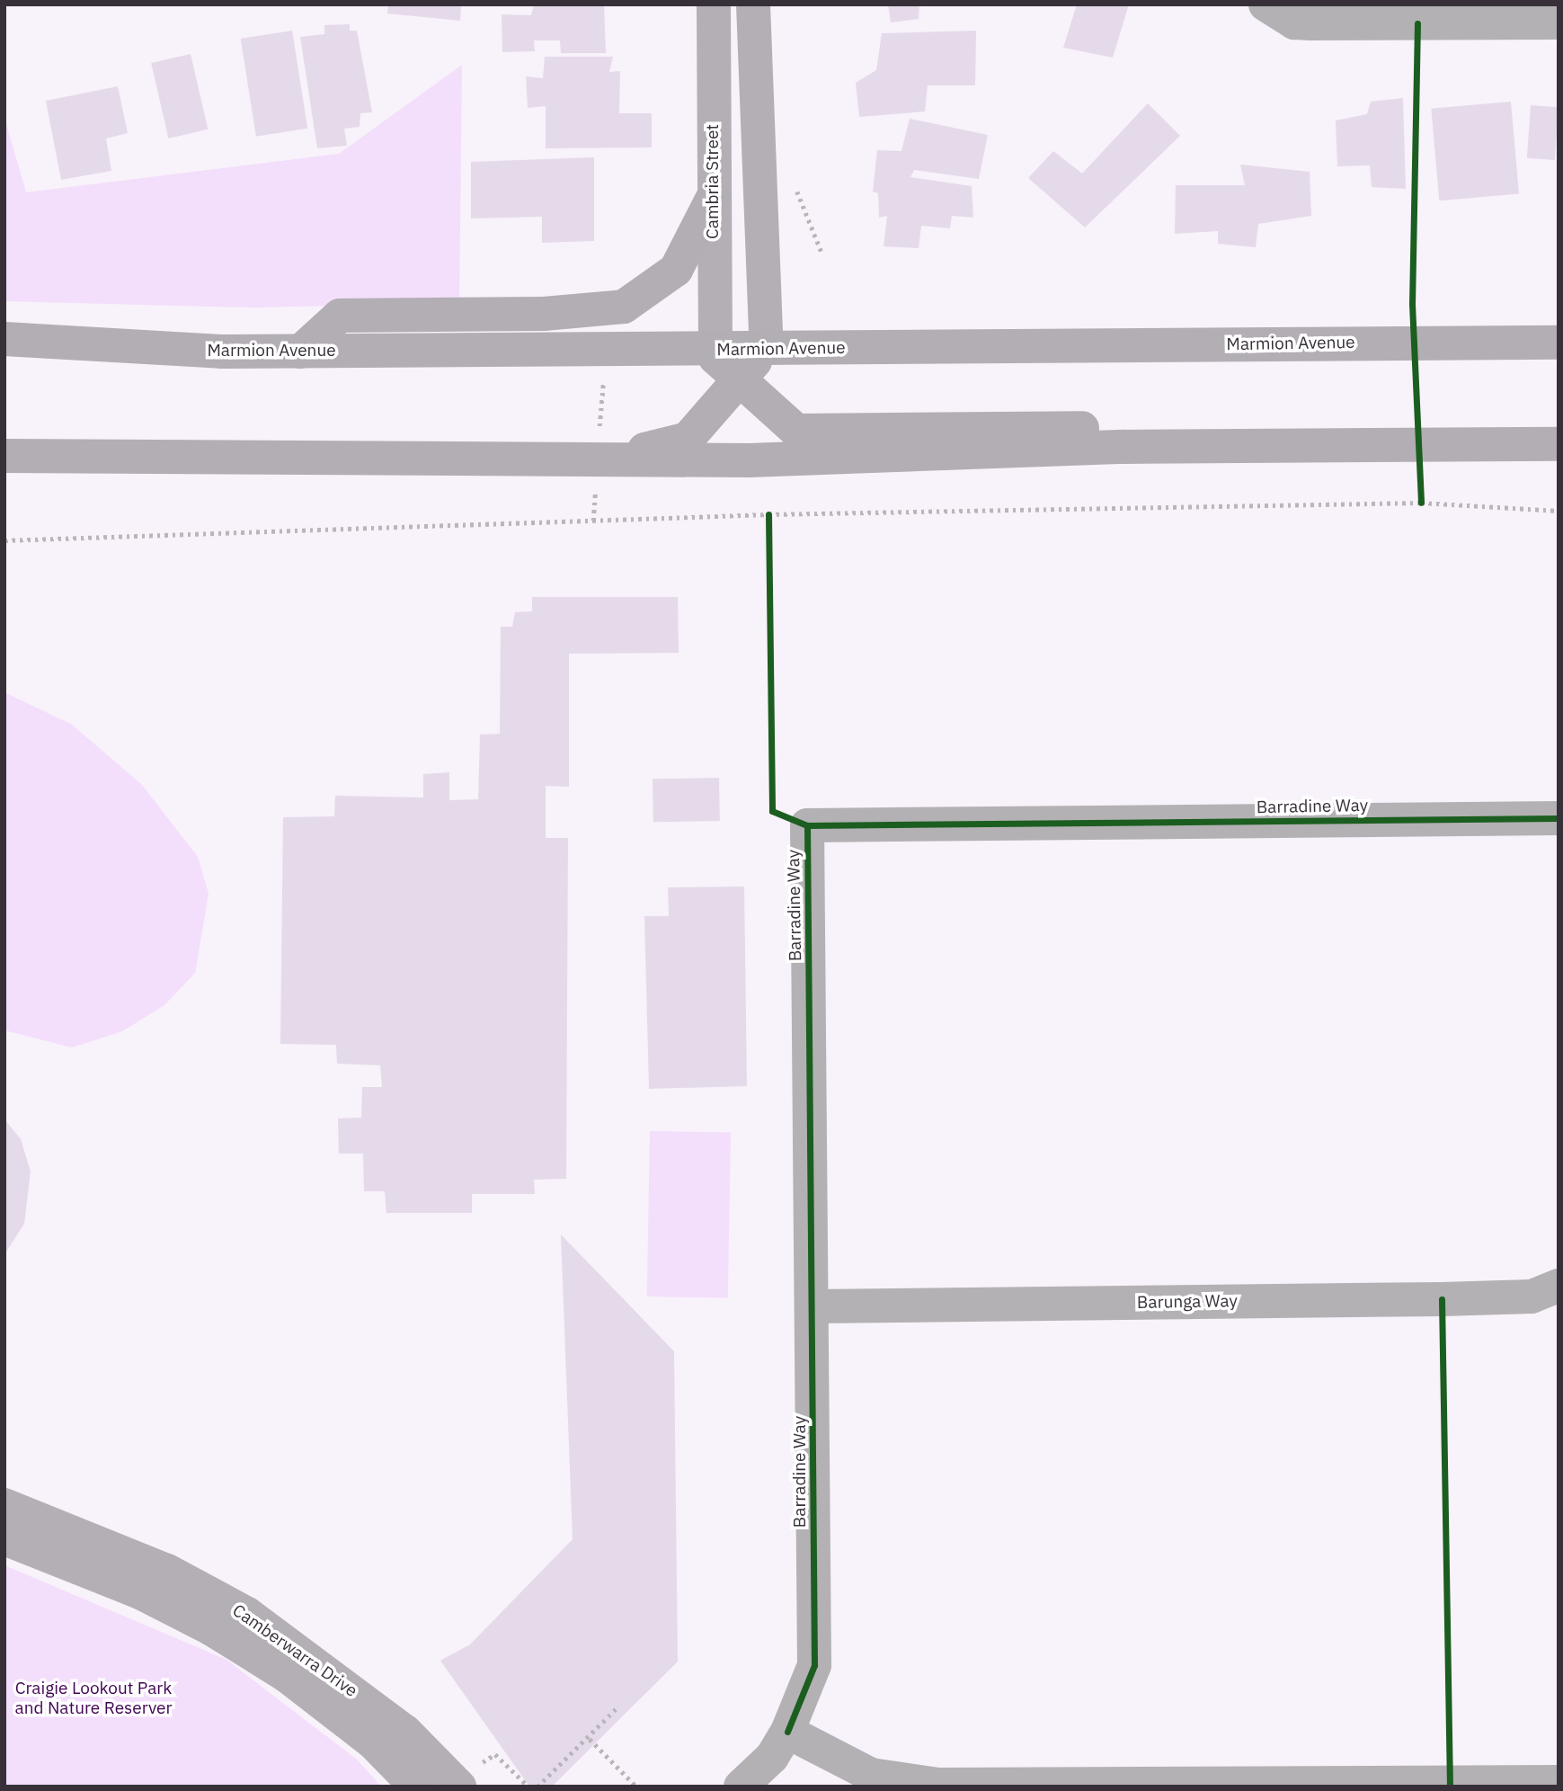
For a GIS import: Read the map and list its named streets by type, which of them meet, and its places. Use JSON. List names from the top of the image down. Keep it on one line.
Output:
{"streets":{"highway":["Marmion Avenue"],"street":["Cambria Street","Barradine Way","Barunga Way","Camberwarra Drive"]},"crossings":[["Cambria Street","Marmion Avenue"],["Barradine Way","Barunga Way"]],"parks":["Craigie Lookout Park and Nature Reserver"]}
